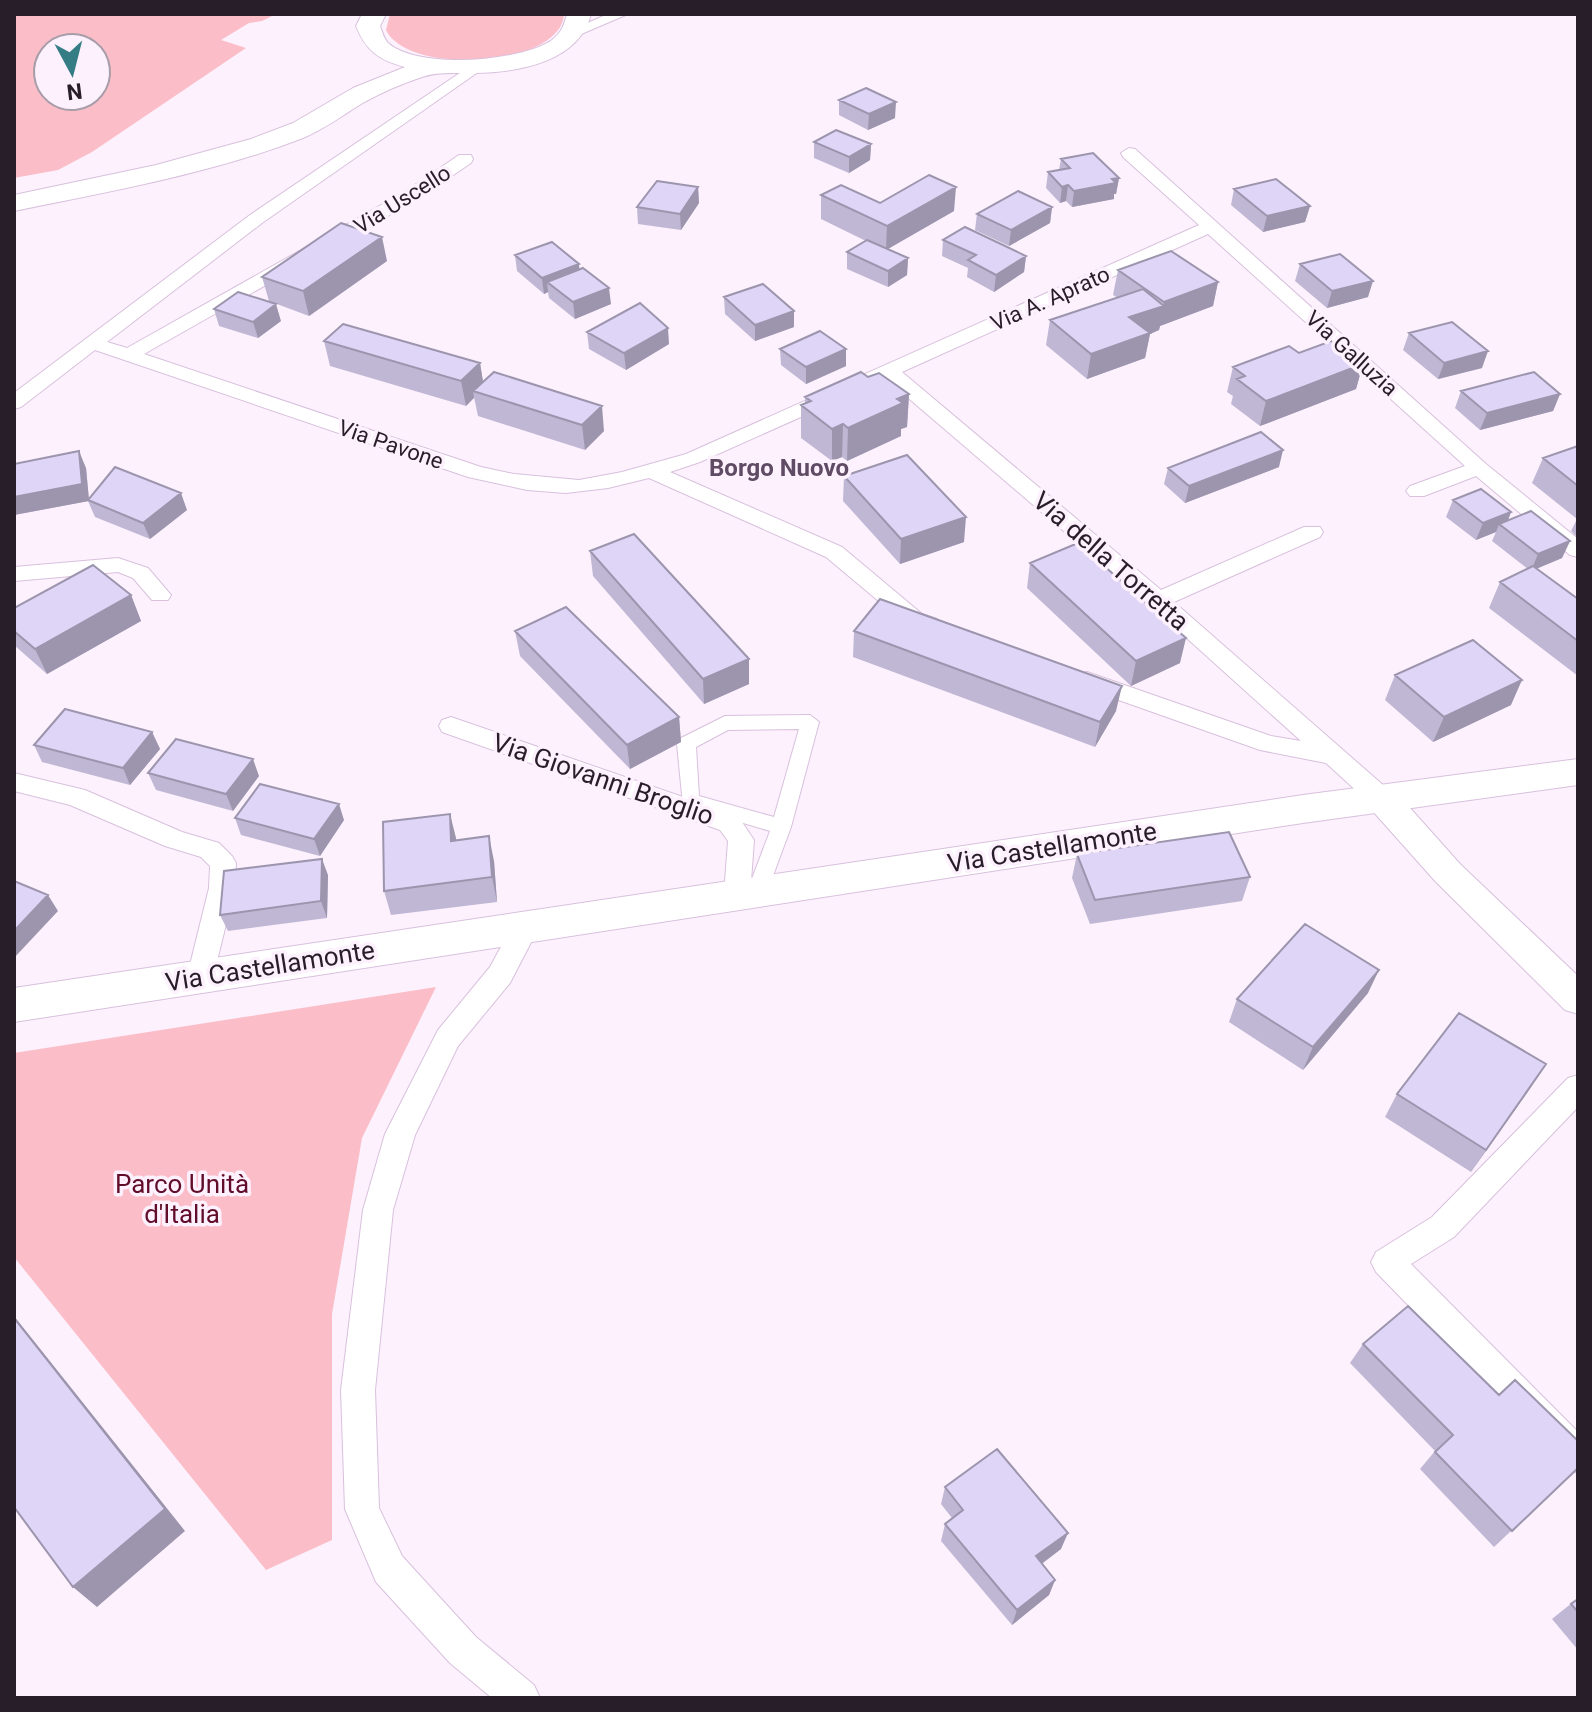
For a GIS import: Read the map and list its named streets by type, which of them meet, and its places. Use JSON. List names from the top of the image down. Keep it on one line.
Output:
{"streets":{"main road":["Via Castellamonte"],"street":["Via Uscello","Via A. Aprato","Via Galluzia","Via Pavone","Via della Torretta","Via Giovanni Broglio"]},"crossings":[["Via Uscello","Via Pavone"],["Via A. Aprato","Via Galluzia"],["Via A. Aprato","Via Pavone"],["Via A. Aprato","Via della Torretta"],["Via della Torretta","Via Castellamonte"],["Via Giovanni Broglio","Via Castellamonte"]],"districts":["Borgo Nuovo"],"parks":["Parco Unità d'Italia"],"north":"bottom"}
